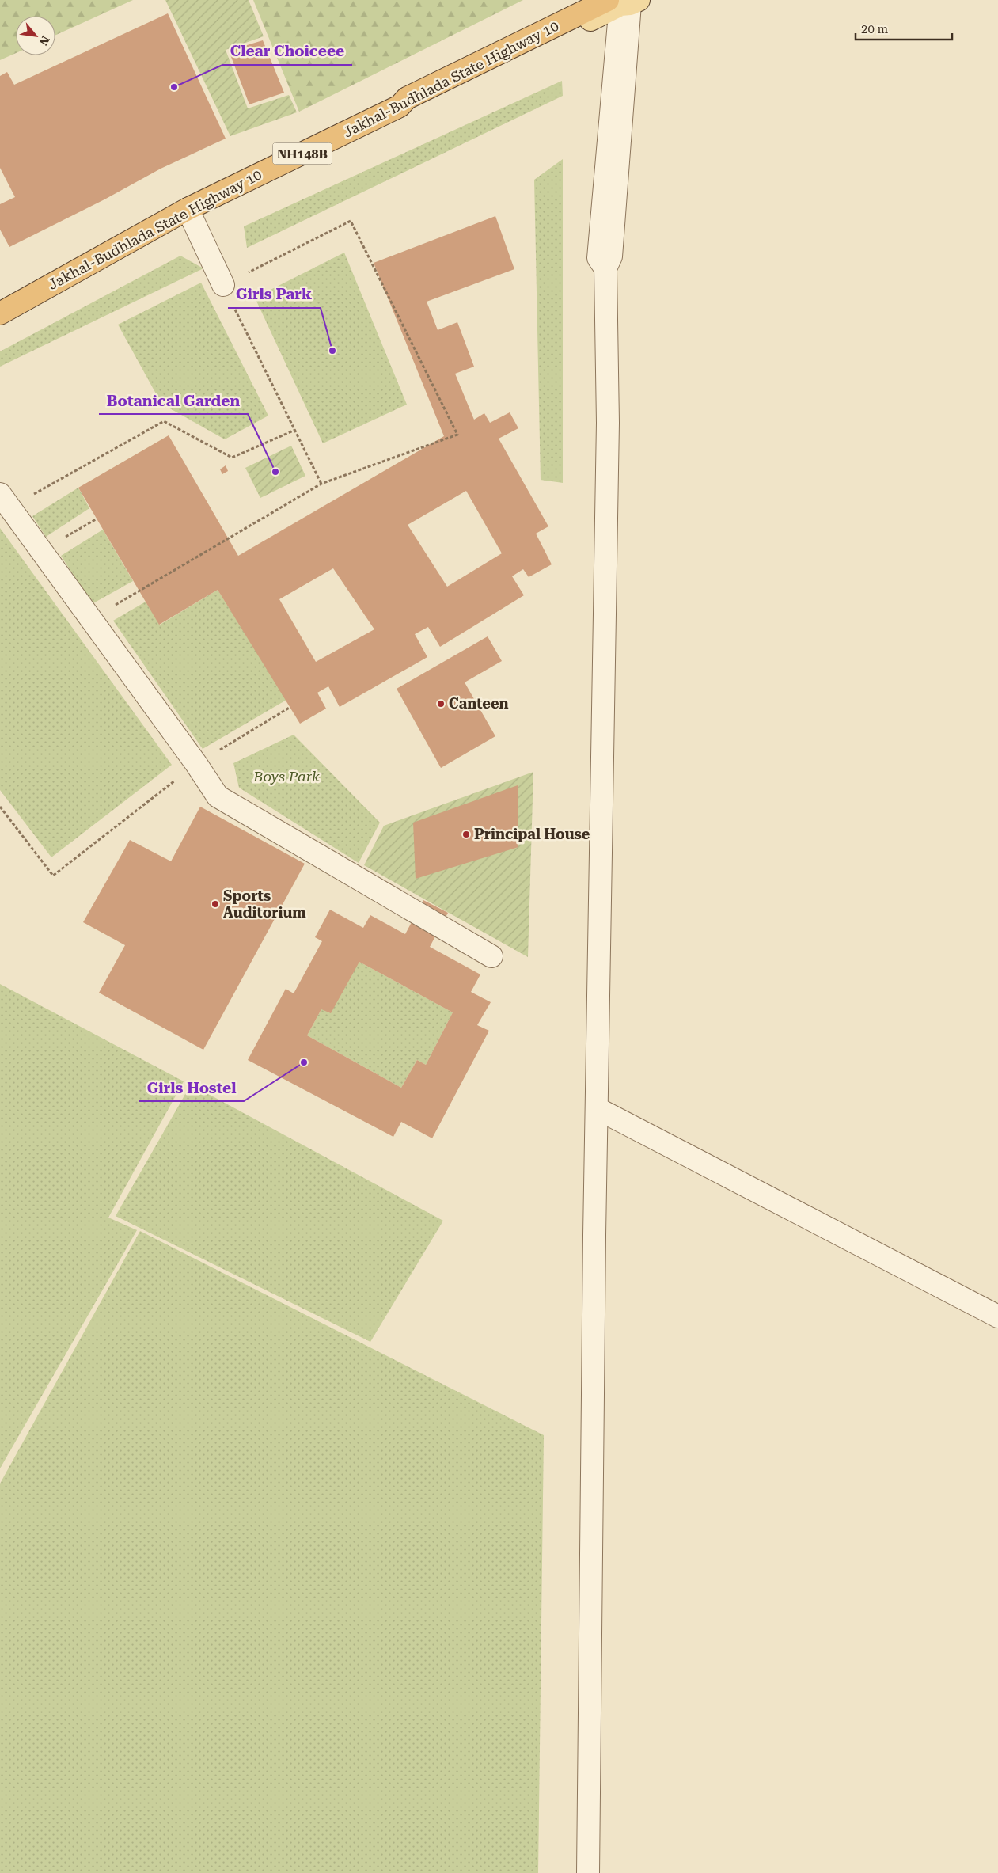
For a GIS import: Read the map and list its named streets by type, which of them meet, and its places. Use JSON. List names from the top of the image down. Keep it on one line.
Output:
{"streets":{"highway":["Jakhal-Budhlada State Highway 10","NH148B"]},"parks":["Boys Park"],"places":["Clear Choiceee","Girls Park","Botanical Garden","Canteen","Principal House","Sports Auditorium","Girls Hostel"],"scale_bar":"20 m","north":"bottom right"}
